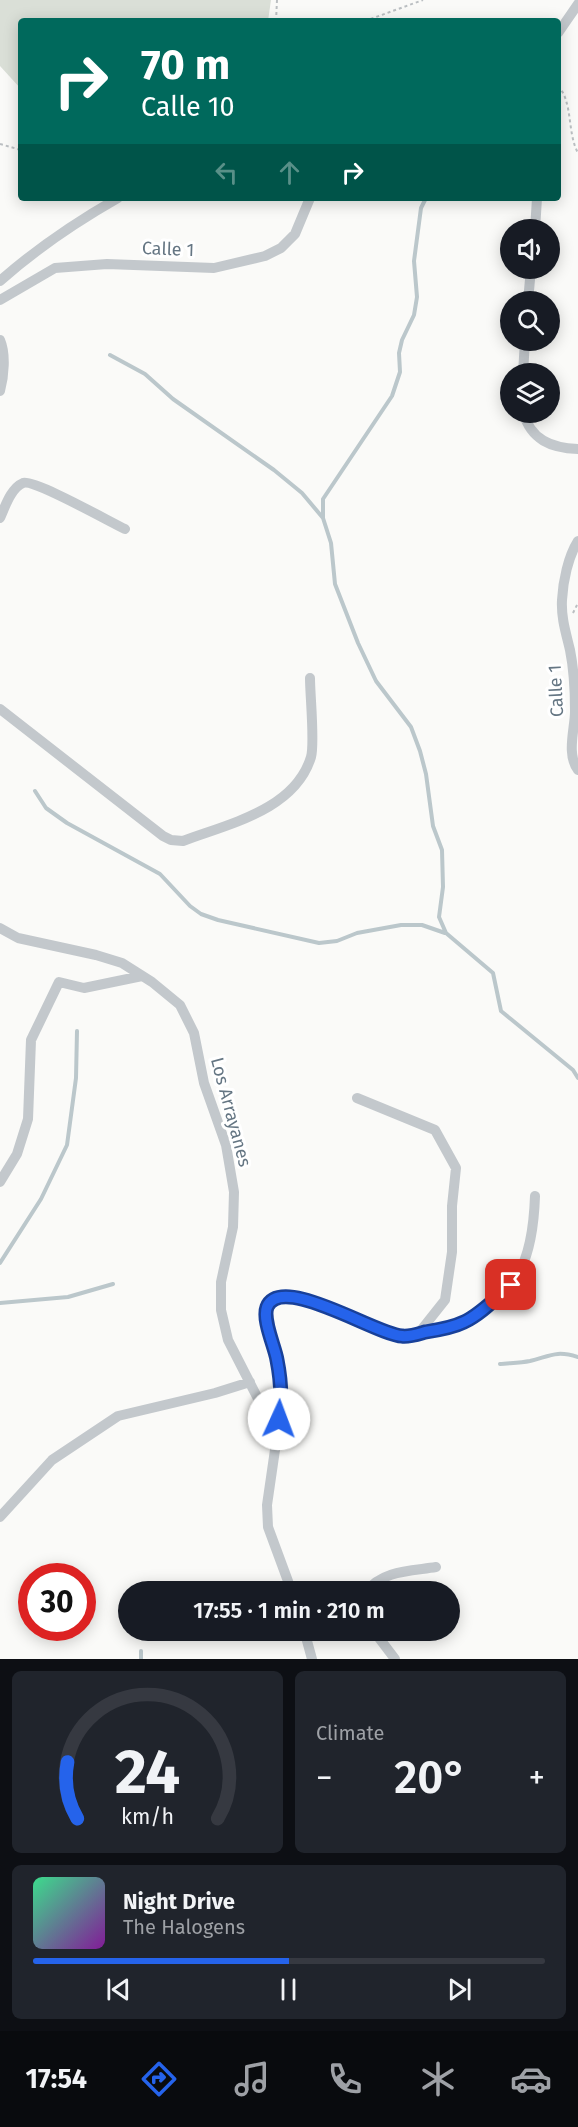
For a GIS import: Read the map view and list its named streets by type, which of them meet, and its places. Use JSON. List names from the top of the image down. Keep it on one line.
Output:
{"streets":{"street":["Calle 1","Los Arrayanes"]},"page":{"turn":["70 m","Calle 10"],"limit":"30","trip":"17:55 · 1 min · 210 m","tile":"Climate","heat":["−","20°","+"],"song":["Night Drive","The Halogens"],"tabs":"17:54","gauge":["24","km/h"]}}
